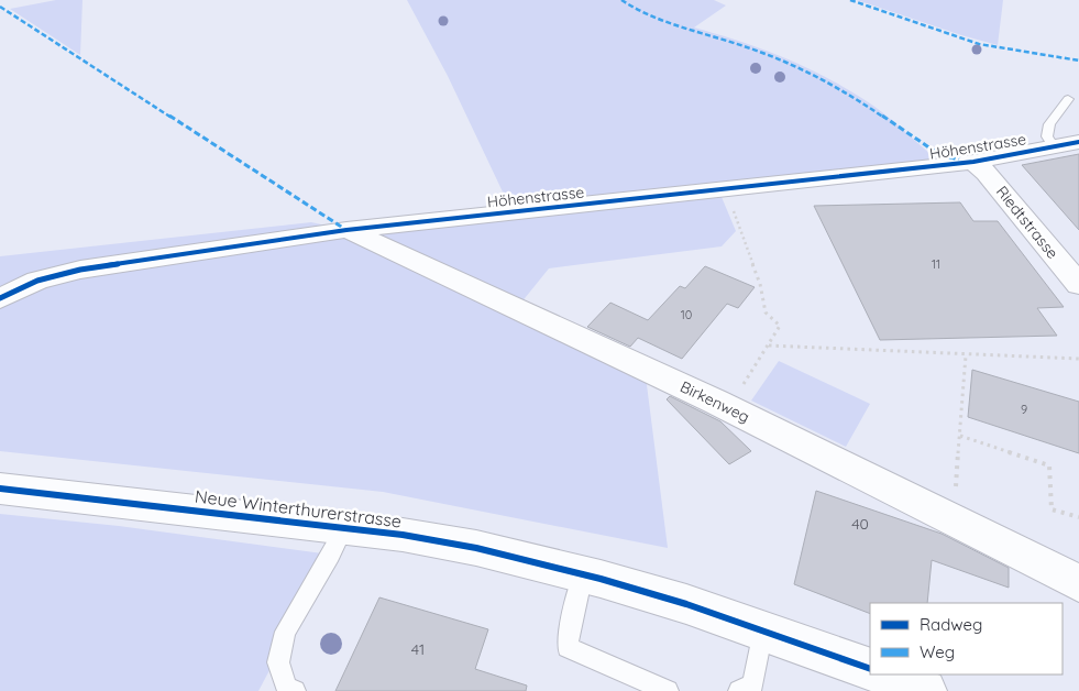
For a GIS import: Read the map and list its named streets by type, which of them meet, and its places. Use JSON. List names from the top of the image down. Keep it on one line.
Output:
{"streets":{"street":["Höhenstrasse","Riedtstrasse","Birkenweg","Neue Winterthurerstrasse"]},"crossings":[["Höhenstrasse","Riedtstrasse"],["Höhenstrasse","Birkenweg"]],"house_numbers":["11","10","9","40","41"],"legend":["Radweg","Weg"]}
